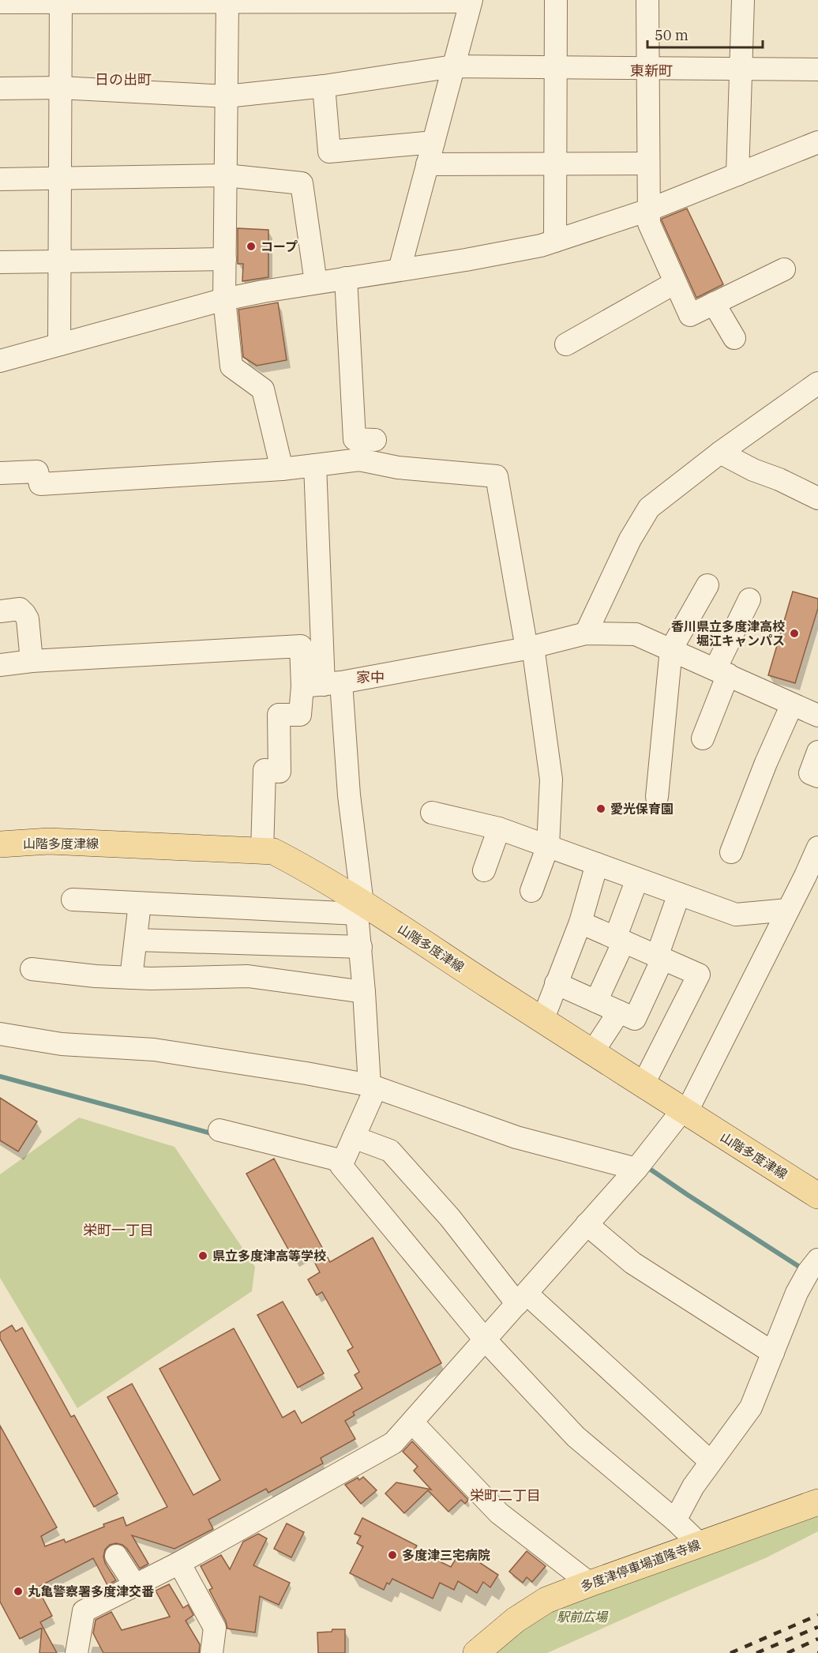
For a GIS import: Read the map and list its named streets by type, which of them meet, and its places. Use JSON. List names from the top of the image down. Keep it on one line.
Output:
{"streets":{"main road":["山階多度津線","多度津停車場道隆寺線"]},"districts":["東新町","日の出町","家中","栄町一丁目","栄町二丁目"],"parks":["駅前広場"],"places":["コープ","香川県立多度津高校 堀江キャンパス","愛光保育園","県立多度津高等学校","多度津三宅病院","丸亀警察署多度津交番"],"scale_bar":"50 m"}
